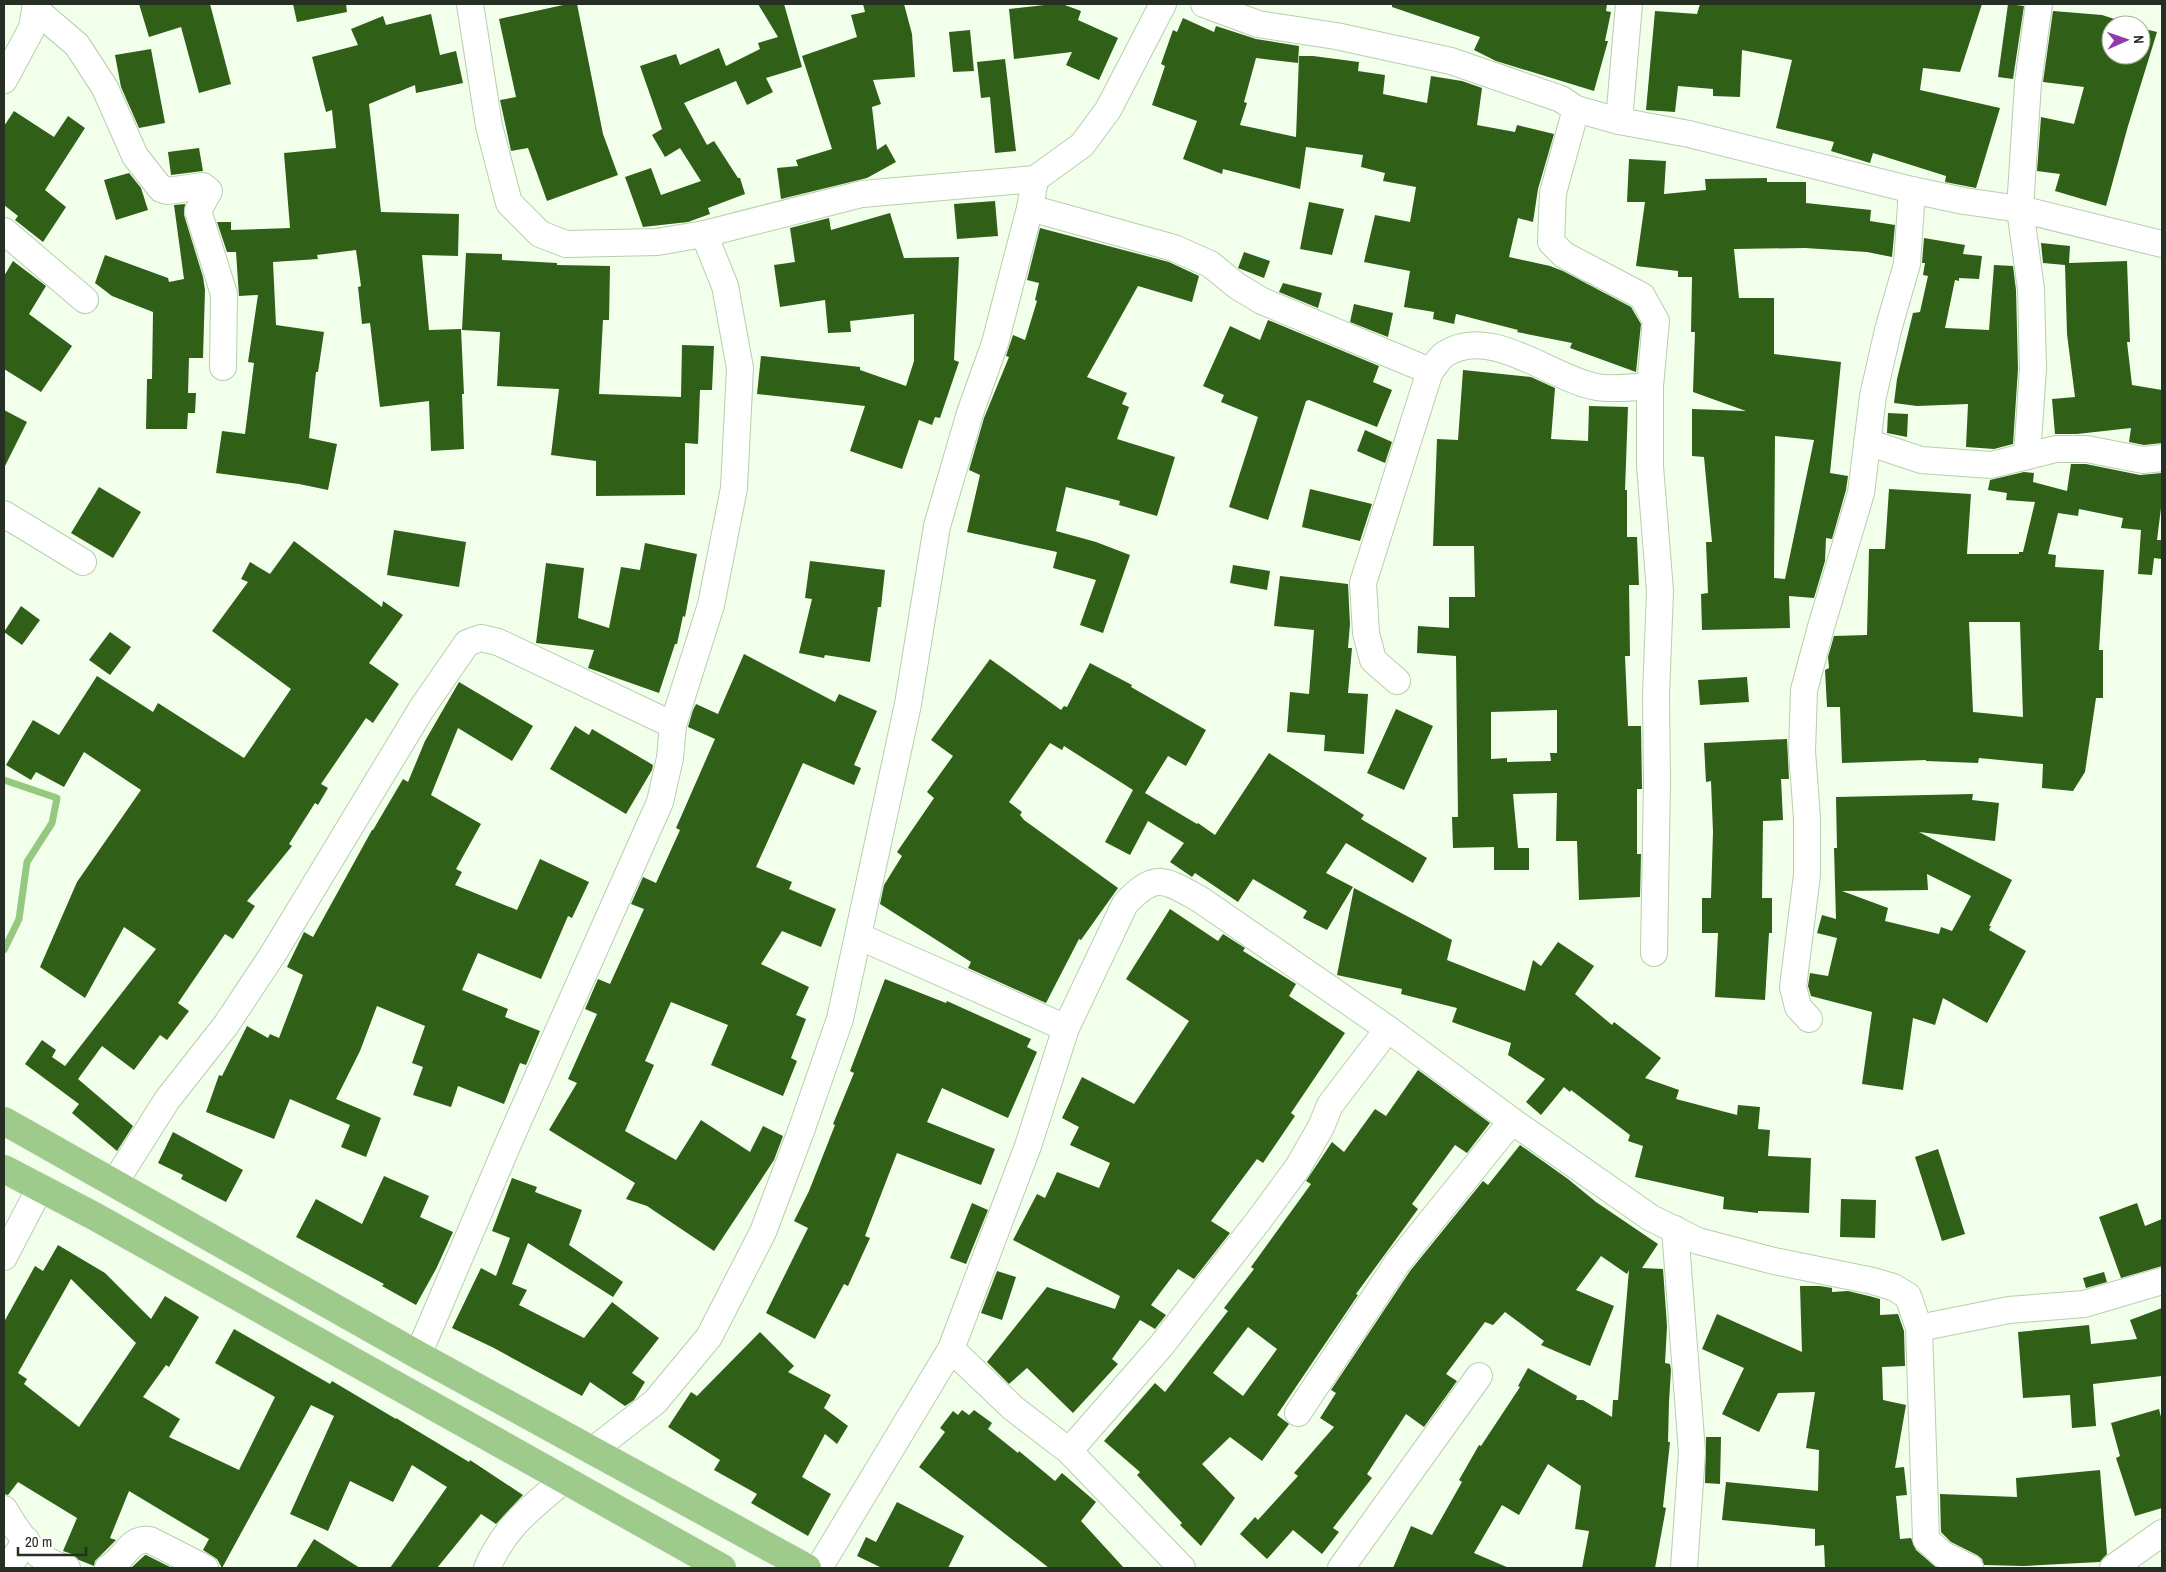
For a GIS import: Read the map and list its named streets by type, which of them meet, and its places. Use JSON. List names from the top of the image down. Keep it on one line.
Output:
{"scale_bar":"20 m","north":"right"}
